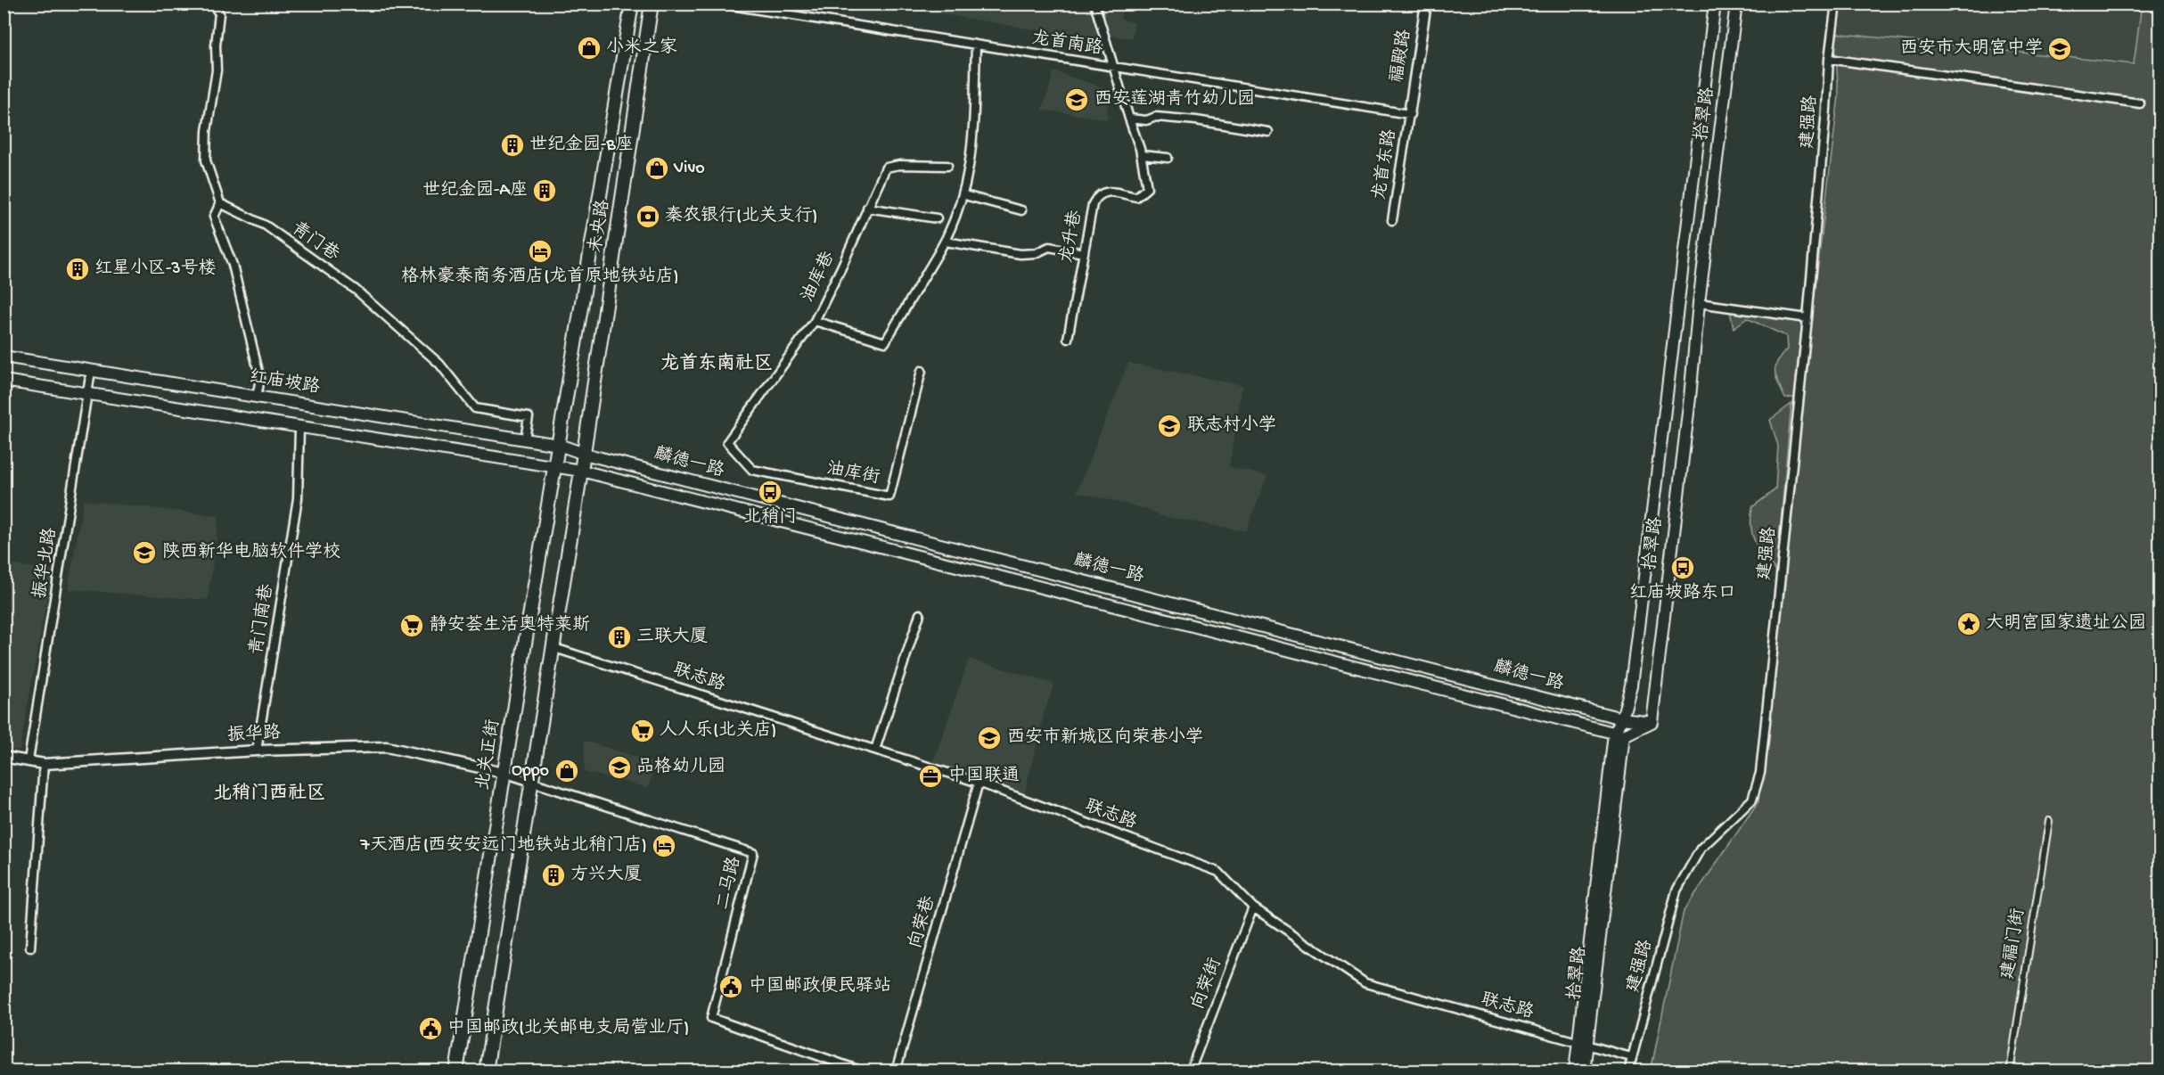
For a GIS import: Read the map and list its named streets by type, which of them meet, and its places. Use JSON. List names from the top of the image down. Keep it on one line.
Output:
{"streets":{"main road":["拾翠路","未央路","红庙坡路","麟德一路","北关正街"],"street":["龙首南路","福殿路","建强路","龙首东路","龙升巷","青门巷","油库巷","油库街","振华北路","青门南巷","联志路","振华路","二马路","向荣巷","建福门街","向荣街"]},"crossings":[["龙首南路","福殿路"],["龙首南路","龙首东路"],["龙首南路","龙升巷"],["福殿路","龙首东路"],["拾翠路","麟德一路"],["拾翠路","联志路"],["建强路","联志路"],["未央路","红庙坡路"],["未央路","麟德一路"],["未央路","北关正街"],["青门巷","红庙坡路"],["油库巷","油库街"],["红庙坡路","麟德一路"],["红庙坡路","振华北路"],["红庙坡路","北关正街"],["麟德一路","北关正街"],["振华北路","振华路"],["青门南巷","振华路"],["联志路","向荣巷"],["联志路","向荣街"],["振华路","北关正街"],["振华路","二马路"],["北关正街","二马路"]],"districts":["龙首东南社区","北稍门西社区"],"places":{"shop":["小米之家","Vivo","Oppo"],"school or university":["西安市大明宫中学","西安莲湖青竹幼儿园","联志村小学","陕西新华电脑软件学校","西安市新城区向荣巷小学","品格幼儿园"],"building":["世纪金园-B座","世纪金园-A座","红星小区-3号楼","三联大厦","方兴大厦"],"bank":["秦农银行(北关支行)"],"hotel":["格林豪泰商务酒店(龙首原地铁站店)","7天酒店(西安安远门地铁站北稍门店)"],"bus stop":["北稍门","红庙坡路东口"],"place":["大明宫国家遗址公园"],"supermarket":["静安荟生活奥特莱斯","人人乐(北关店)"],"office":["中国联通"],"public building":["中国邮政便民驿站","中国邮政(北关邮电支局营业厅)"]}}
